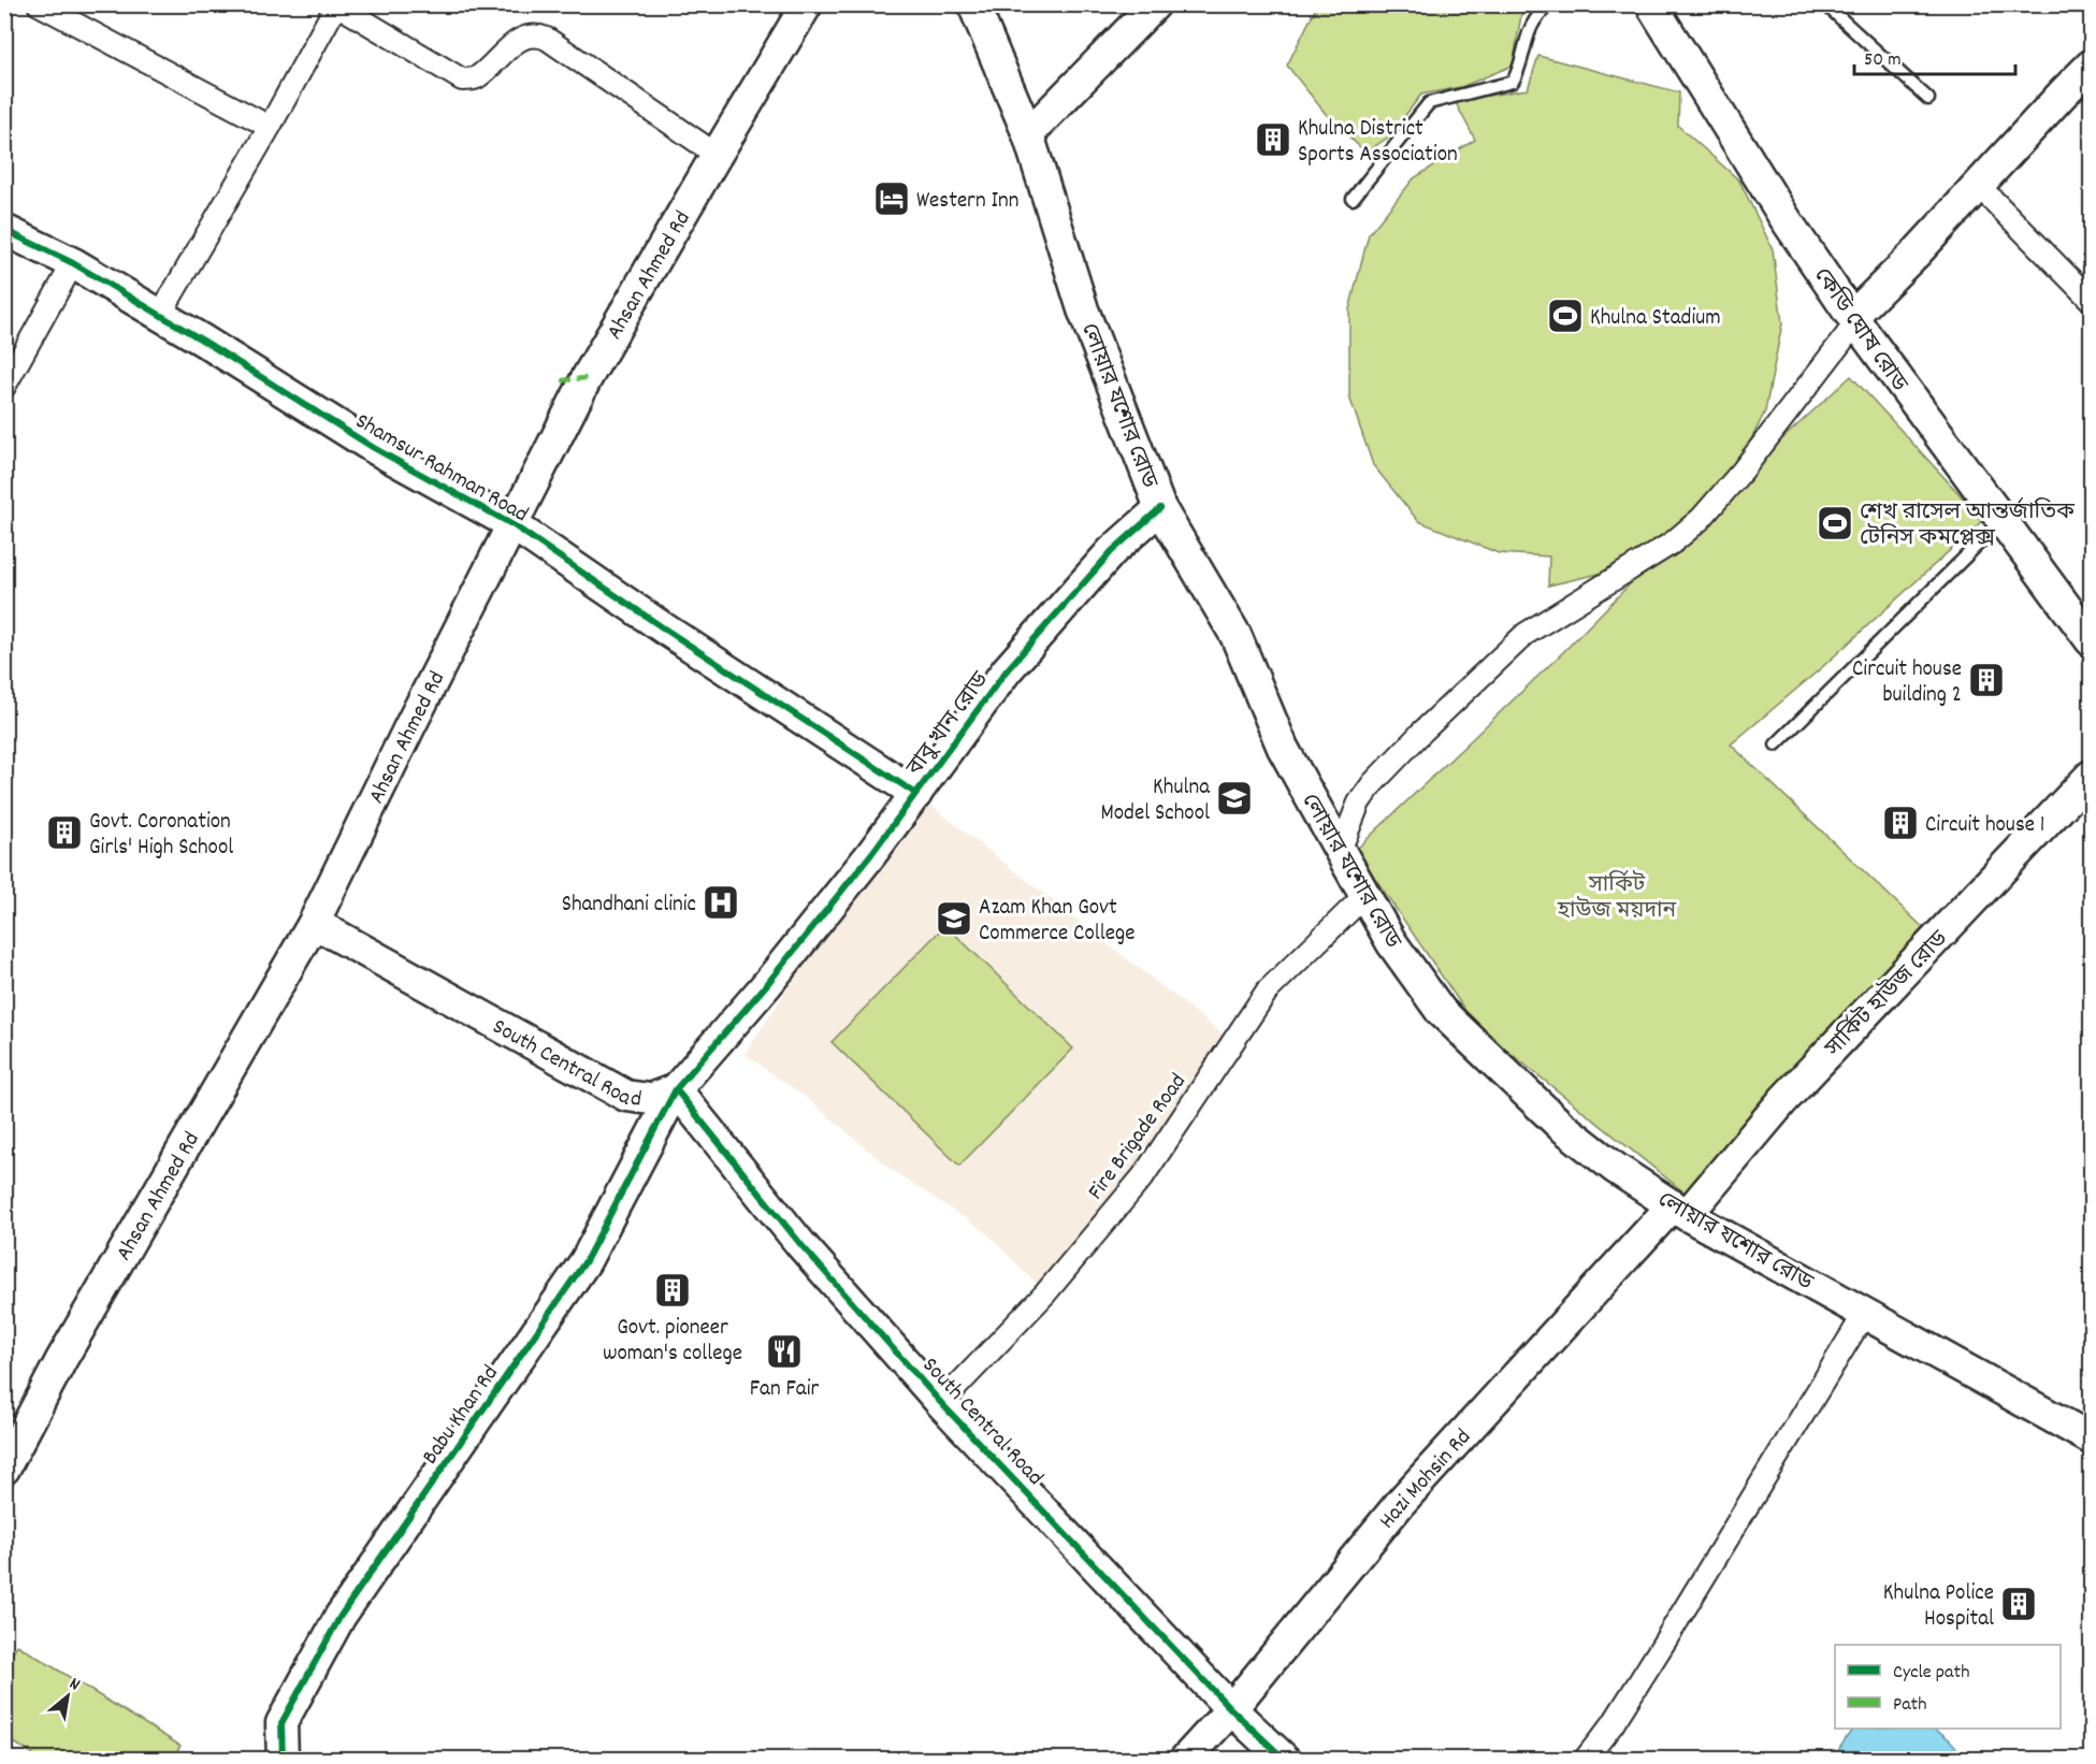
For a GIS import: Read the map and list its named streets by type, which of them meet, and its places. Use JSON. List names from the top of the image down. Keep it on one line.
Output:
{"streets":{"street":["Ahsan Ahmed Rd","কেডি ঘোষ রোড","লোয়ার যশোর রোড","Shamsur Rahman Road","বাবু খান রোড","সার্কিট হাউজ রোড","South Central Road","Fire Brigade Road","Babu Khan Rd","Hazi Mohsin Rd"]},"crossings":[["Ahsan Ahmed Rd","Shamsur Rahman Road"],["Ahsan Ahmed Rd","South Central Road"],["লোয়ার যশোর রোড","বাবু খান রোড"],["লোয়ার যশোর রোড","সার্কিট হাউজ রোড"],["লোয়ার যশোর রোড","Fire Brigade Road"],["লোয়ার যশোর রোড","Hazi Mohsin Rd"],["Shamsur Rahman Road","বাবু খান রোড"],["বাবু খান রোড","South Central Road"],["বাবু খান রোড","Babu Khan Rd"],["সার্কিট হাউজ রোড","Hazi Mohsin Rd"],["South Central Road","Fire Brigade Road"],["South Central Road","Babu Khan Rd"],["South Central Road","Hazi Mohsin Rd"]],"parks":["সার্কিট হাউজ ময়দান"],"places":{"building":["Khulna District Sports Association","Circuit house building 2","Circuit house 1","Govt. Coronation Girls' High School","Govt. pioneer woman's college","Khulna Police Hospital"],"hotel":["Western Inn"],"sports":["Khulna Stadium","শেখ রাসেল আন্তর্জাতিক টেনিস কমপ্লেক্স"],"school or university":["Khulna Model School","Azam Khan Govt Commerce College"],"hospital":["Shandhani clinic"],"restaurant":["Fan Fair"]},"legend":["Cycle path","Path"],"scale_bar":"50 m","north":"top right"}
